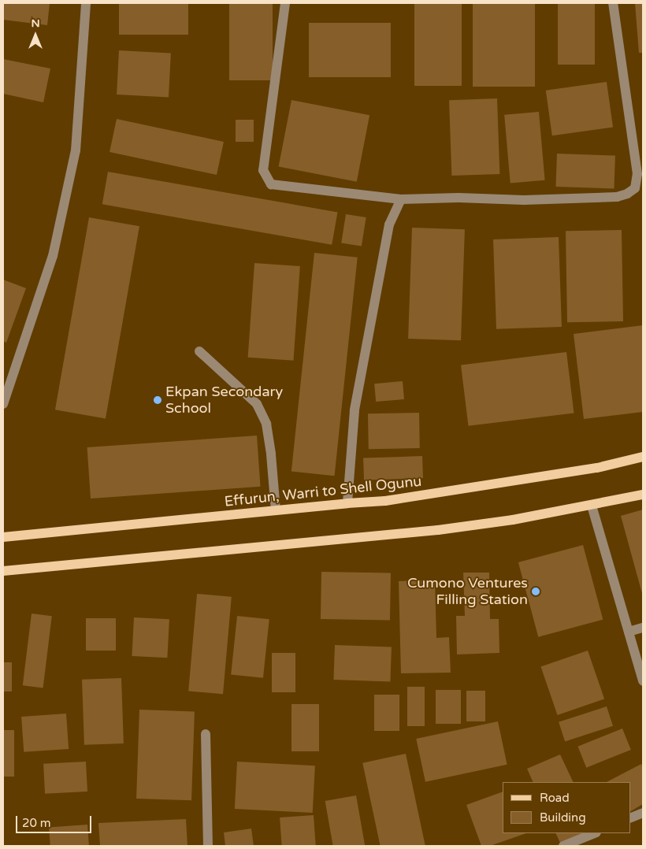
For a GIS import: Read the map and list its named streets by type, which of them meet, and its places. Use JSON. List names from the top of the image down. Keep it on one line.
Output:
{"streets":{"main road":["Effurun, Warri to Shell Ogunu"]},"places":["Ekpan Secondary School","Cumono Ventures Filling Station"],"legend":["Road","Building"],"scale_bar":"20 m","north":"top"}
